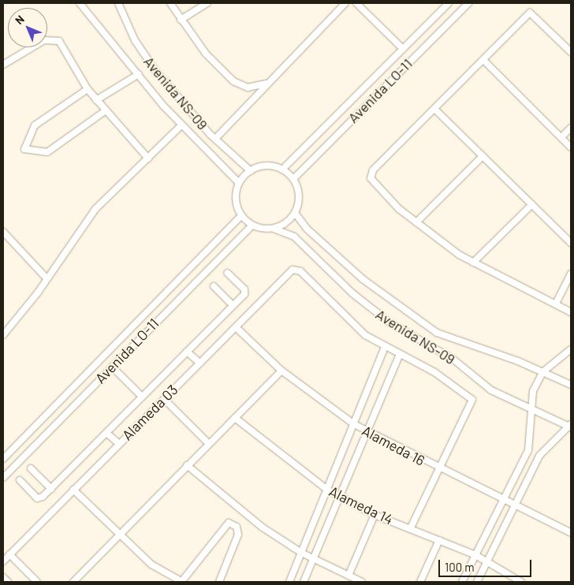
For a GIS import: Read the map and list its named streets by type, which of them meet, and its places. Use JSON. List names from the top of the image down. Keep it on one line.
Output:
{"streets":{"street":["Avenida LO-11","Avenida NS-09","Alameda 03","Alameda 16","Alameda 14"]},"crossings":[["Avenida LO-11","Avenida NS-09"],["Alameda 03","Alameda 16"]],"scale_bar":"100 m","north":"top left"}
